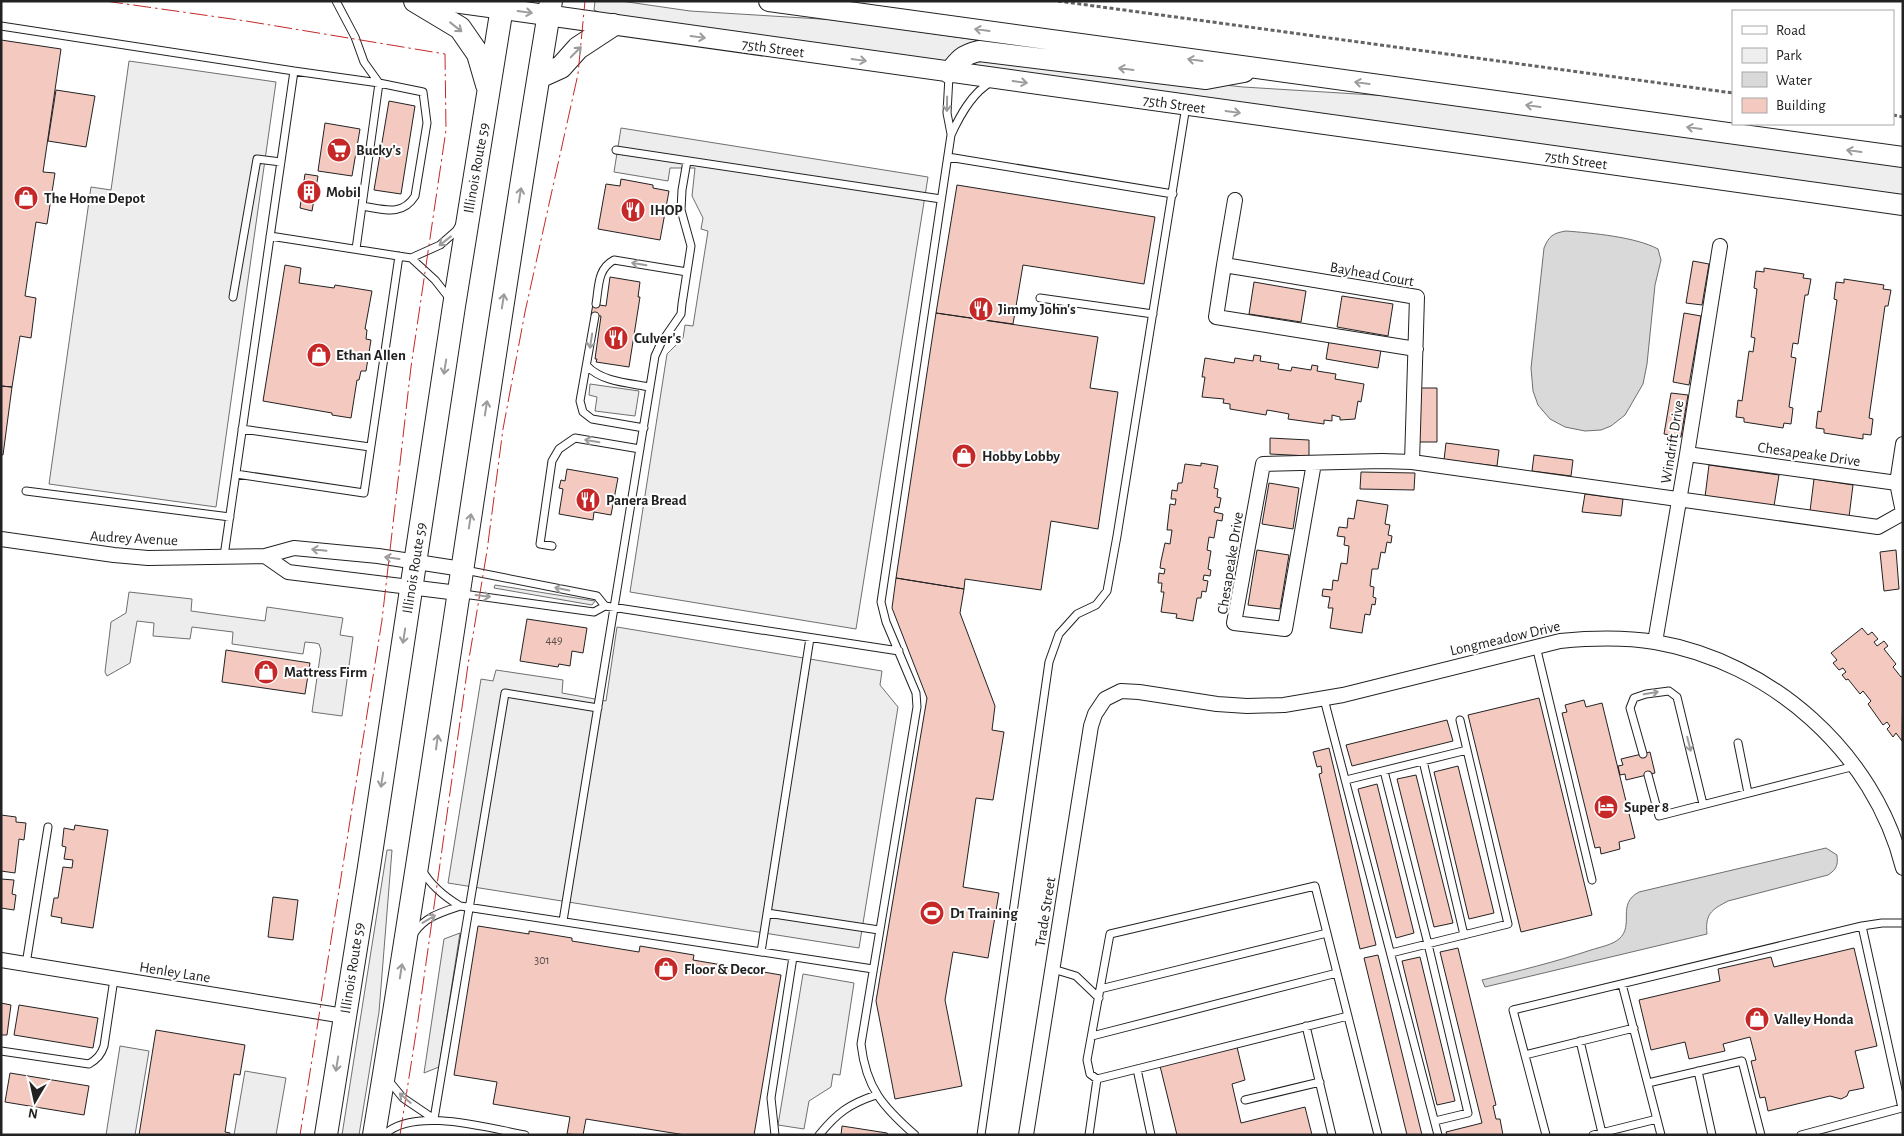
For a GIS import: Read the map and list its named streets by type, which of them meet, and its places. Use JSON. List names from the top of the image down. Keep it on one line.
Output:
{"streets":{"main road":["75th Street","Illinois Route 59"],"street":["Bayhead Court","Windrift Drive","Chesapeake Drive","Audrey Avenue","Longmeadow Drive","Trade Street","Henley Lane"]},"crossings":[["75th Street","Illinois Route 59"],["Illinois Route 59","Audrey Avenue"],["Illinois Route 59","Henley Lane"],["Bayhead Court","Chesapeake Drive"],["Windrift Drive","Chesapeake Drive"],["Windrift Drive","Longmeadow Drive"],["Longmeadow Drive","Trade Street"]],"places":{"supermarket":["Bucky's"],"building":["Mobil"],"shop":["The Home Depot","Ethan Allen","Hobby Lobby","Mattress Firm","Floor & Decor","Valley Honda"],"restaurant":["IHOP","Jimmy John's","Culver's","Panera Bread"],"hotel":["Super 8"],"sports":["D1 Training"]},"house_numbers":["449","301"],"legend":["Road","Park","Water","Building"],"north":"bottom"}
